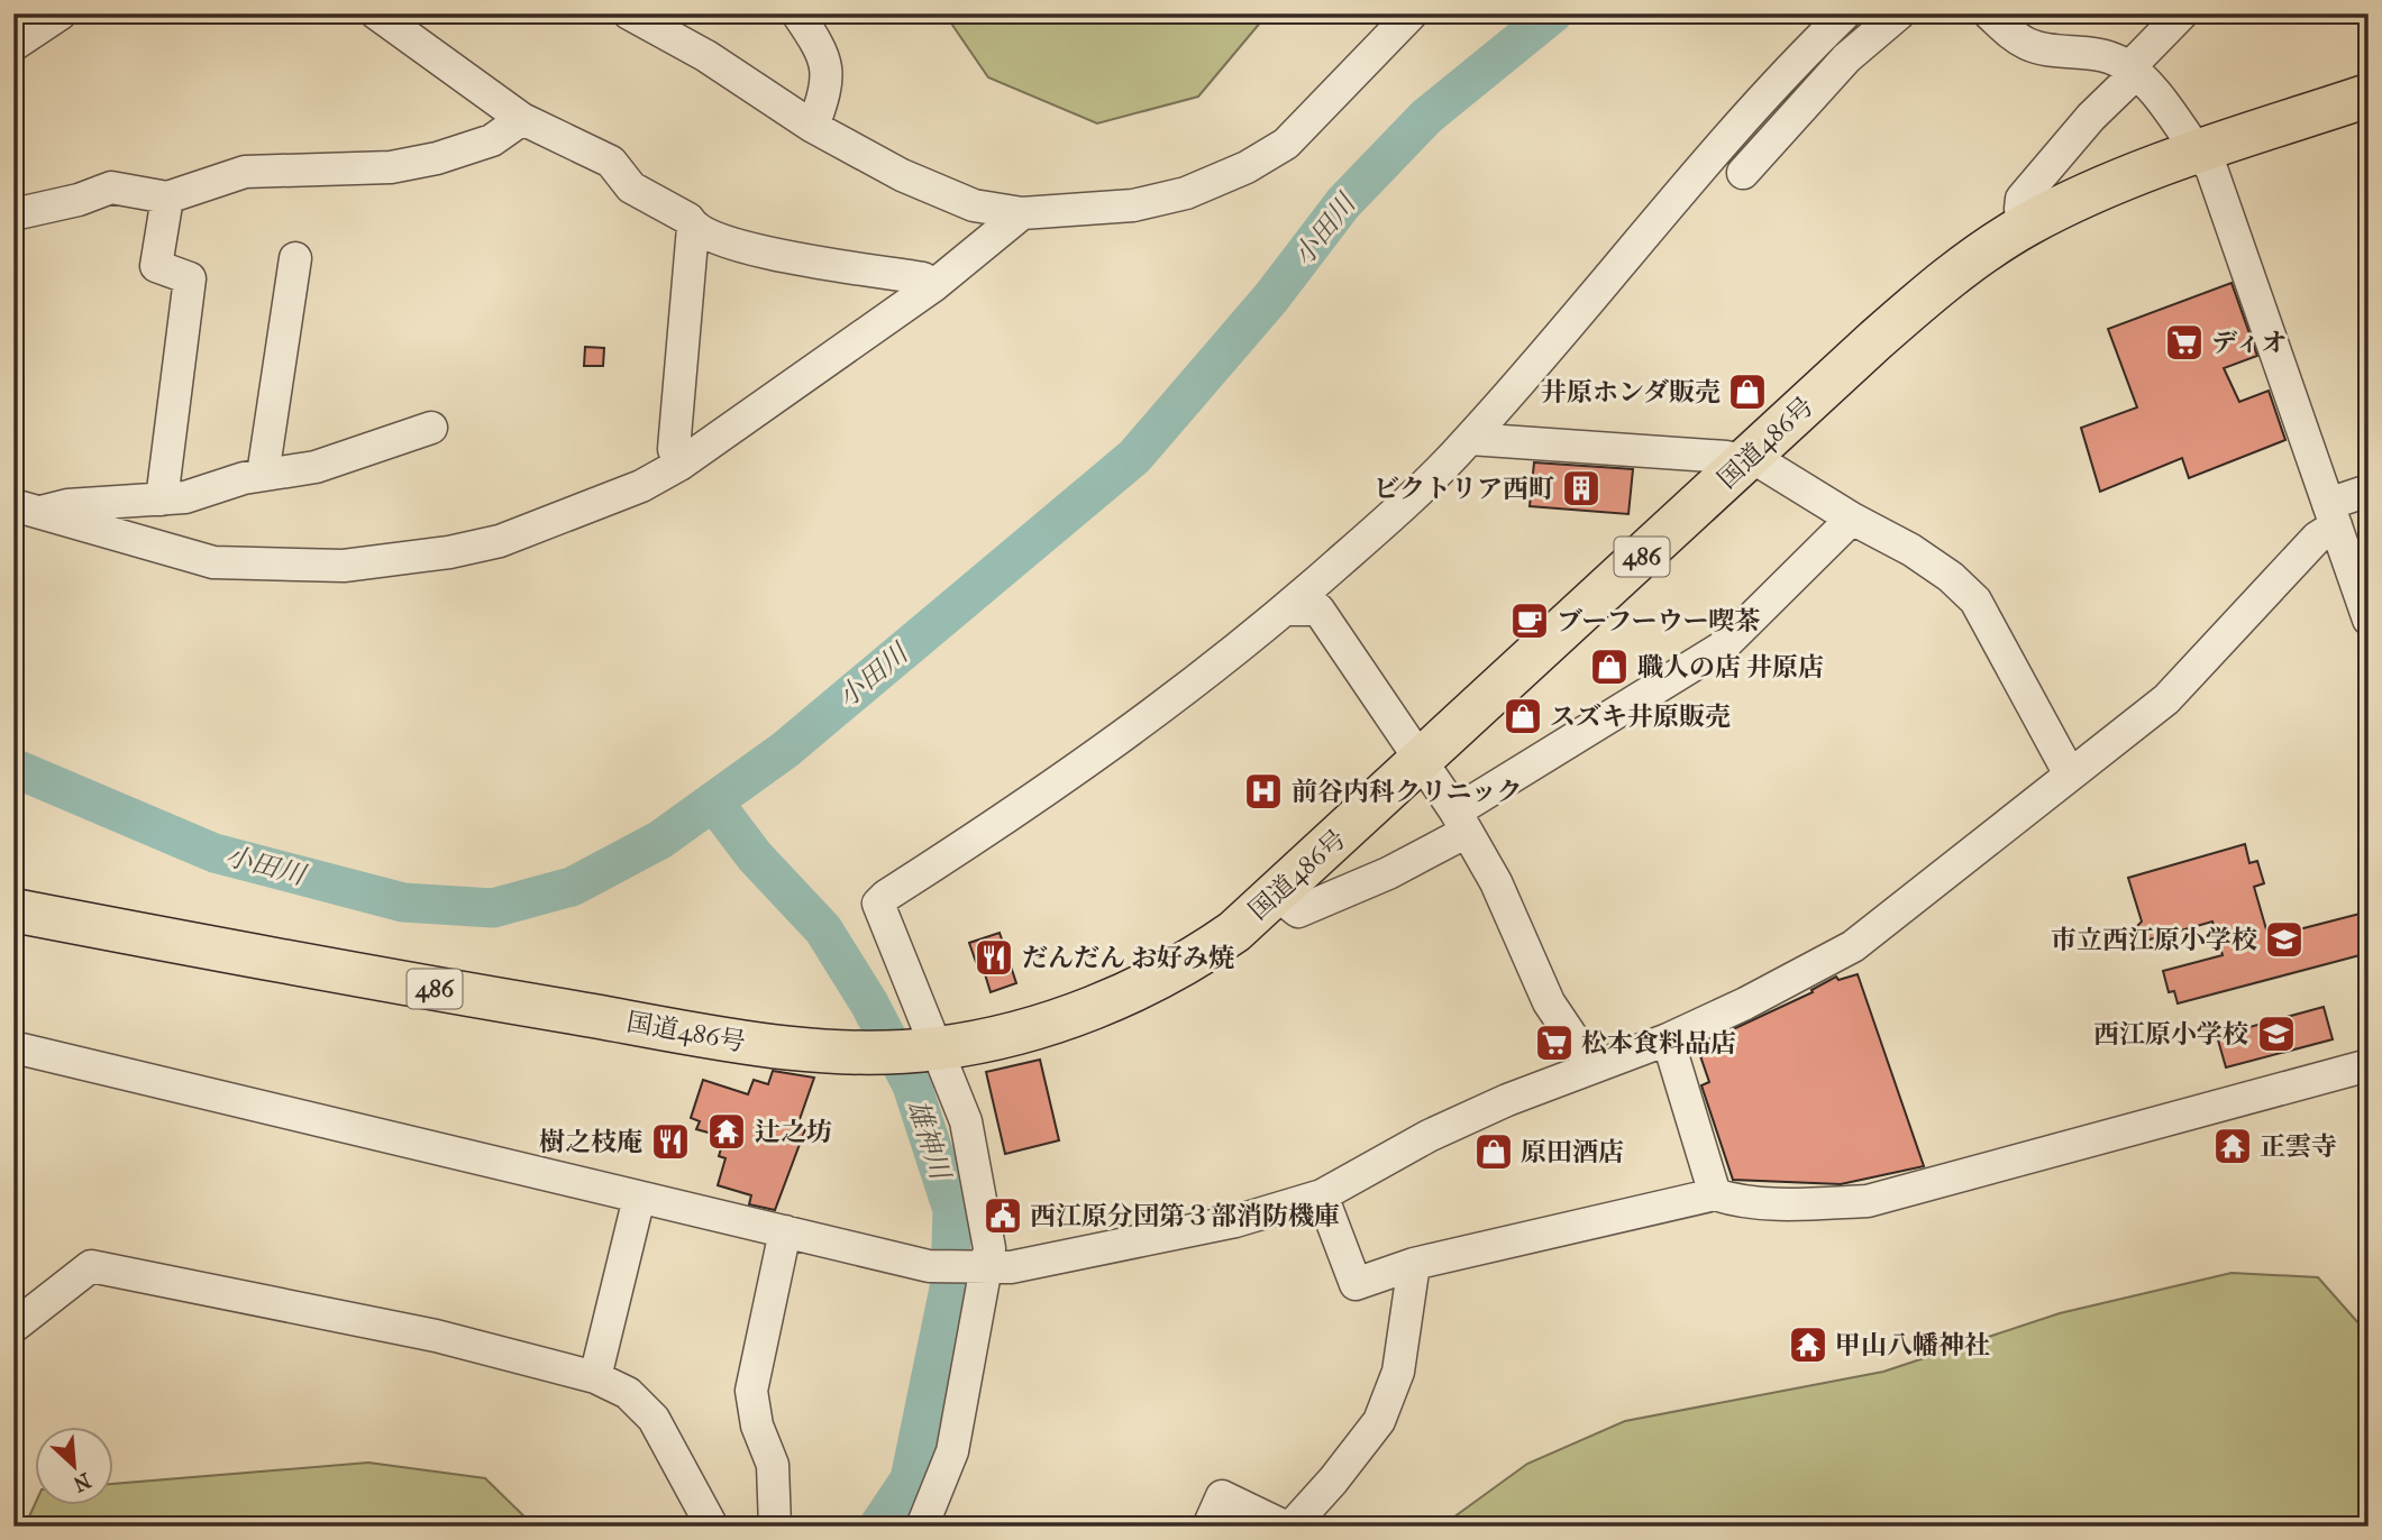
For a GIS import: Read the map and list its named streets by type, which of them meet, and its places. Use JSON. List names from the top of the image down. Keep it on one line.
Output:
{"streets":{"highway":["国道486号","486"]},"water":["小田川","雄神川"],"places":{"supermarket":["ディオ","松本食料品店"],"shop":["井原ホンダ販売","職人の店 井原店","スズキ井原販売","原田酒店"],"building":["ビクトリア西町"],"cafe":["ブーフーウー喫茶"],"hospital":["前谷内科クリニック"],"school or university":["市立西江原小学校","西江原小学校"],"restaurant":["だんだん お好み焼","樹之枝庵"],"temple":["辻之坊","正雲寺","甲山八幡神社"],"public building":["西江原分団第３部消防機庫"]},"north":"bottom right"}
